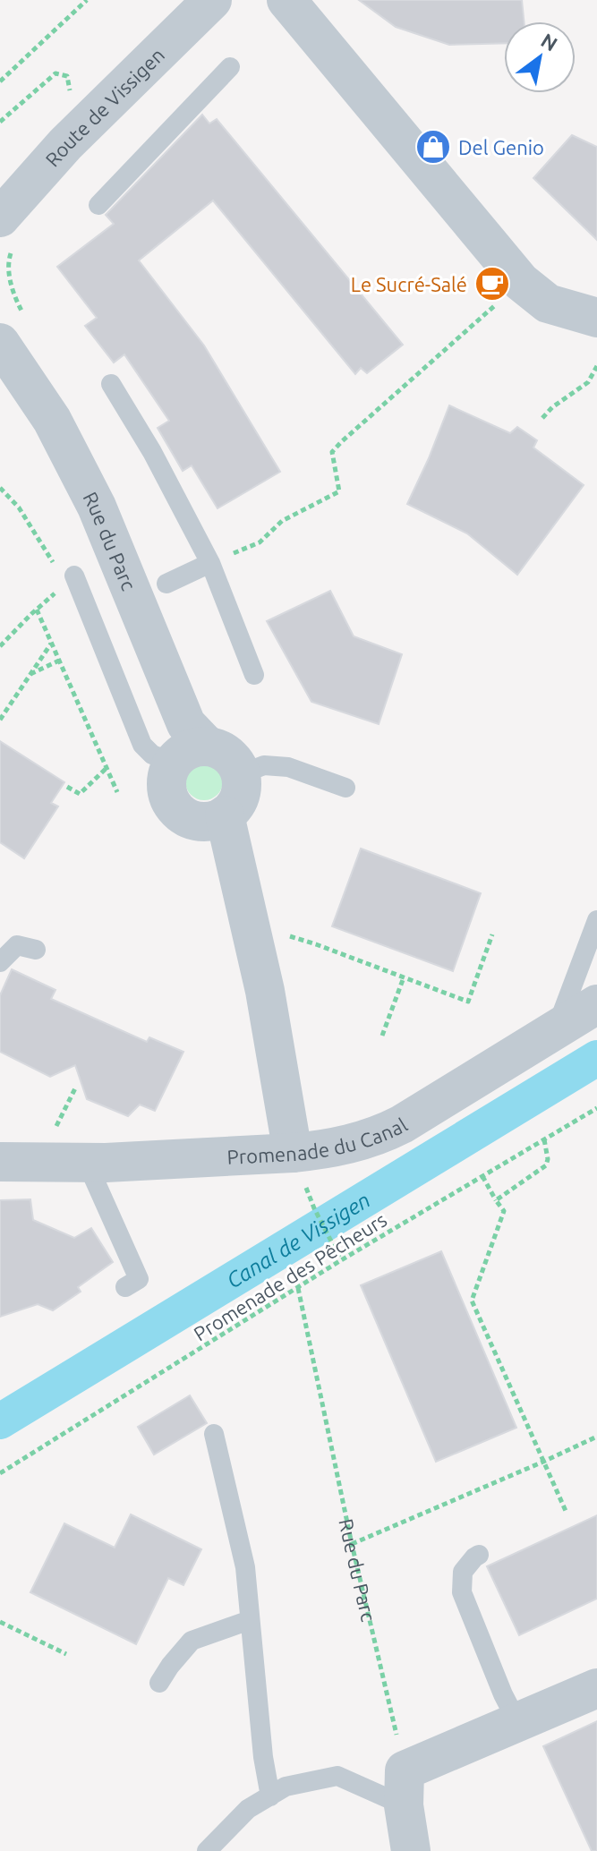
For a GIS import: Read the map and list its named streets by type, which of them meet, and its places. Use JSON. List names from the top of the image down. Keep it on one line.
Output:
{"streets":{"street":["Route de Vissigen","Rue du Parc","Promenade du Canal"],"path":["Promenade des Pêcheurs"]},"crossings":[["Rue du Parc","Promenade des Pêcheurs"]],"water":["Canal de Vissigen"],"places":{"shop":["Del Genio"],"cafe":["Le Sucré-Salé"]},"north":"top right"}
